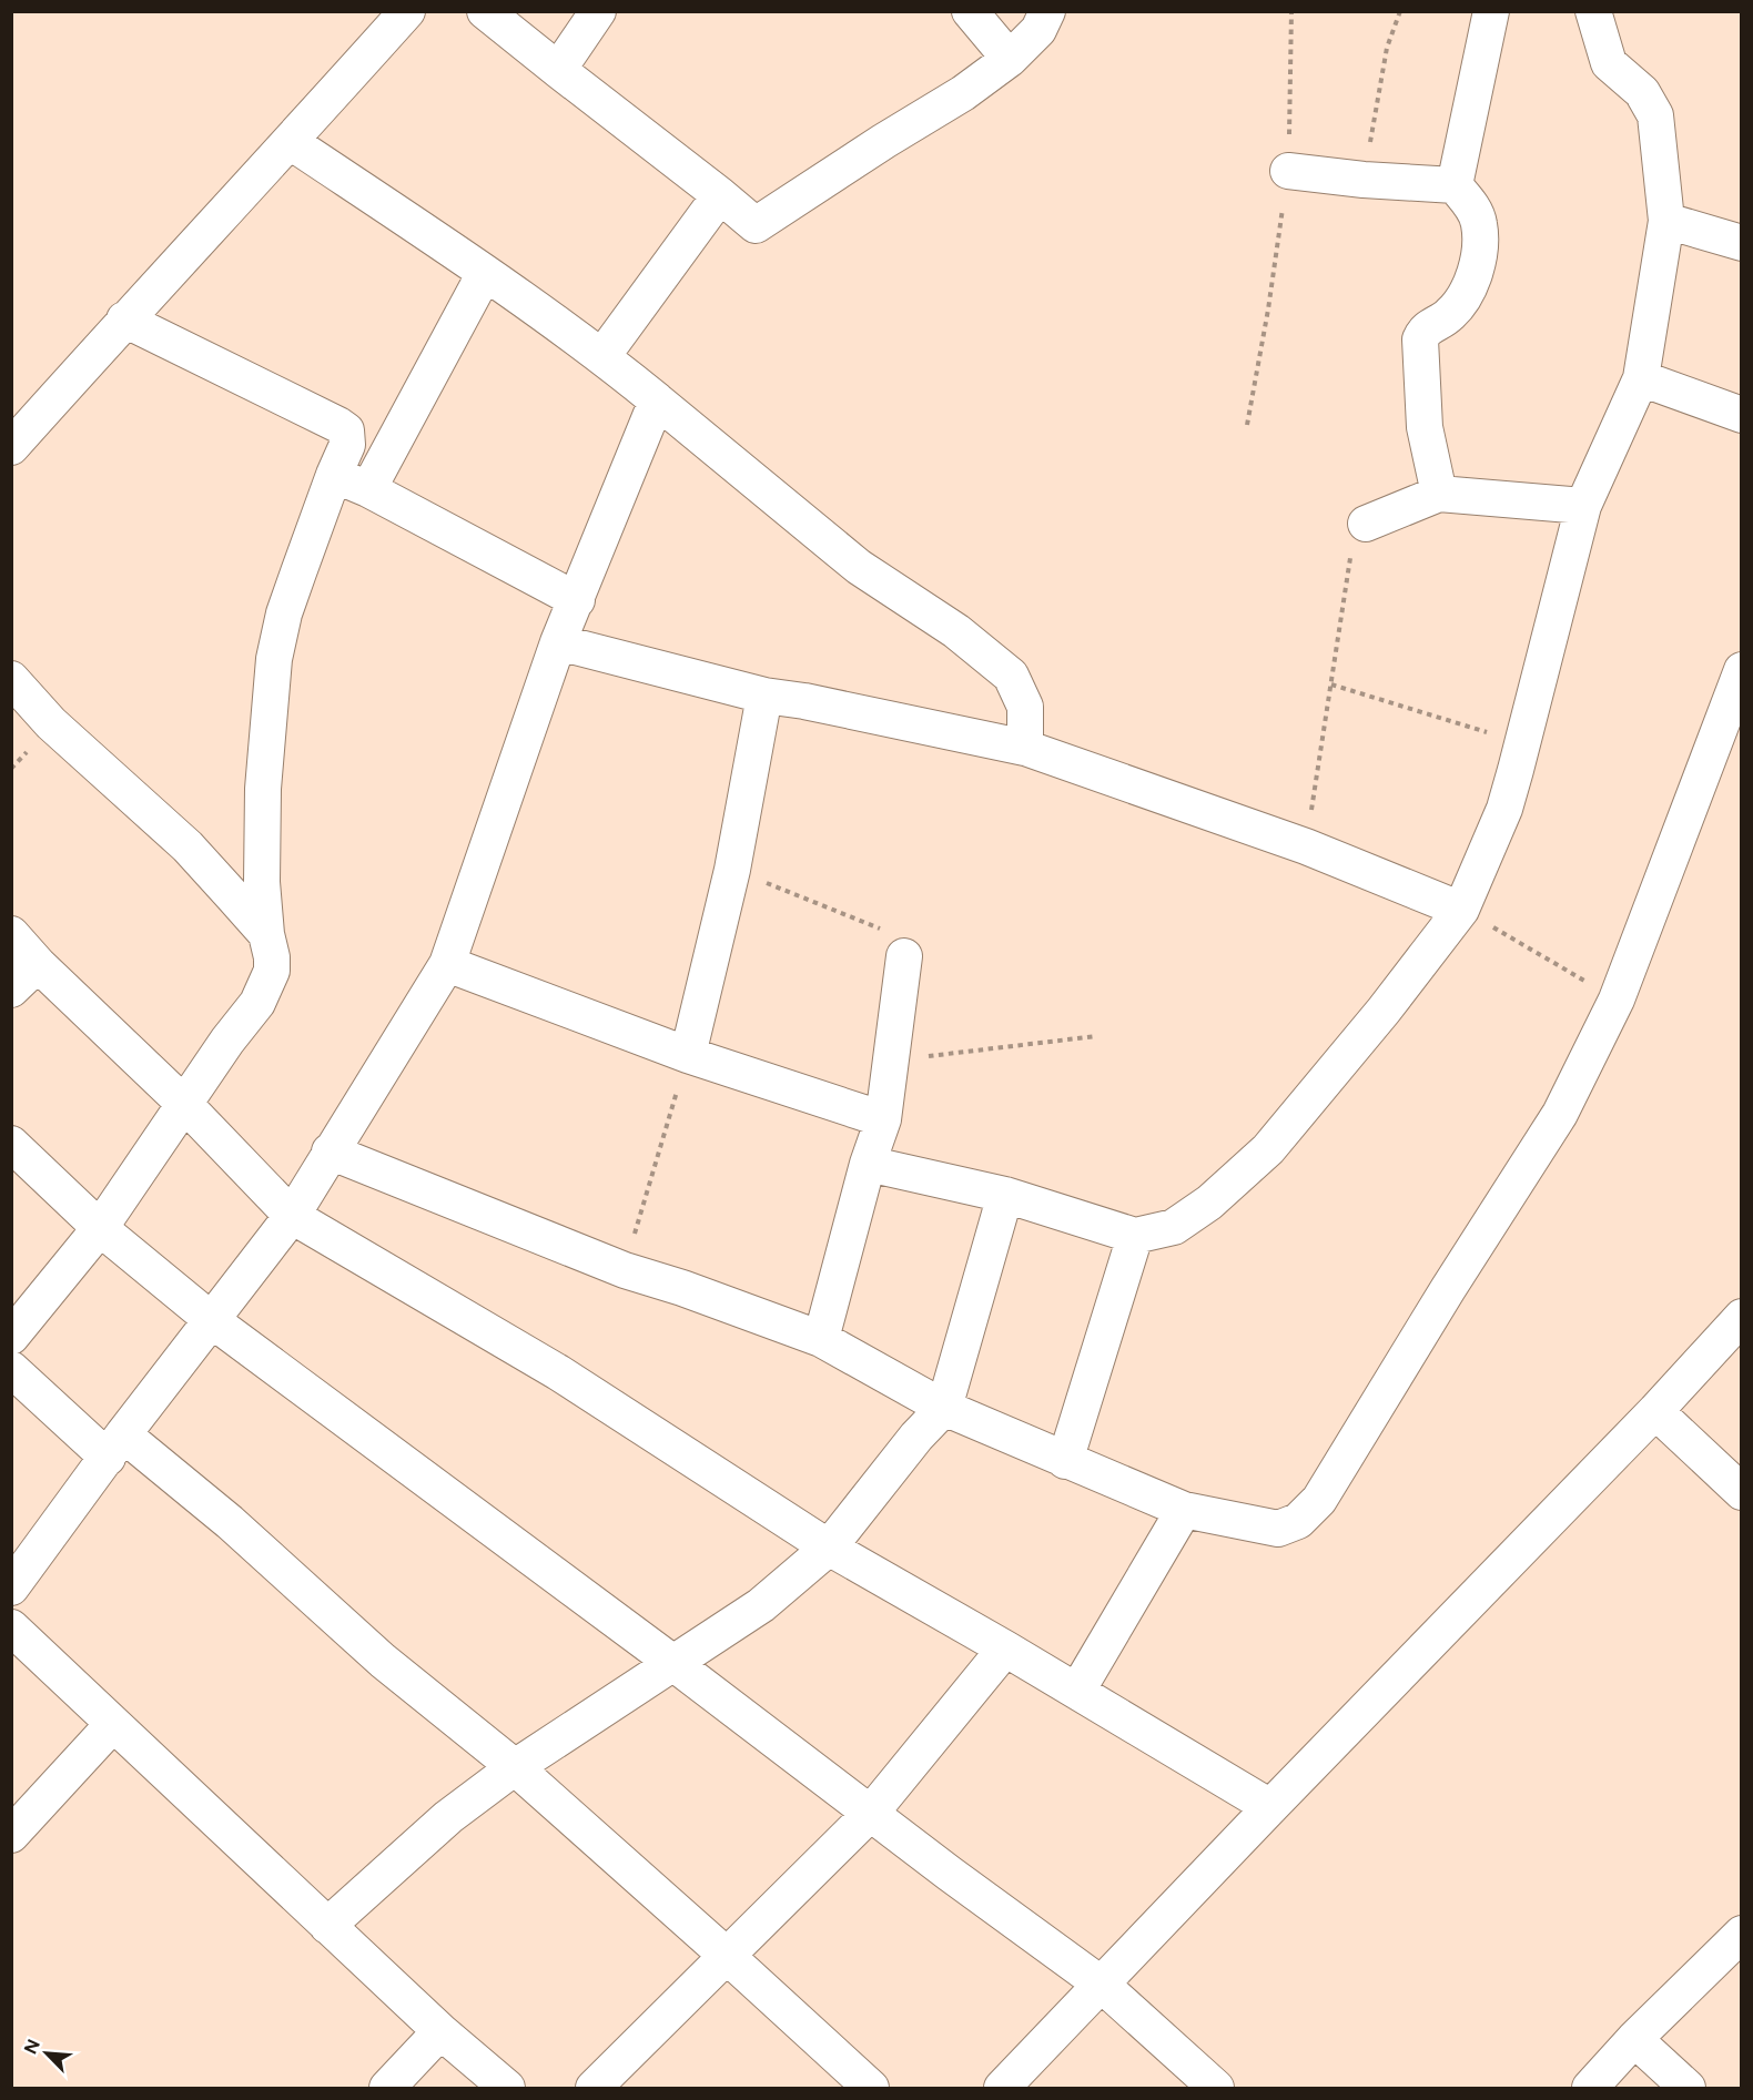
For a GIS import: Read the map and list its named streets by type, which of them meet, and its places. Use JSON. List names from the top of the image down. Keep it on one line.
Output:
{"north":"top left"}
